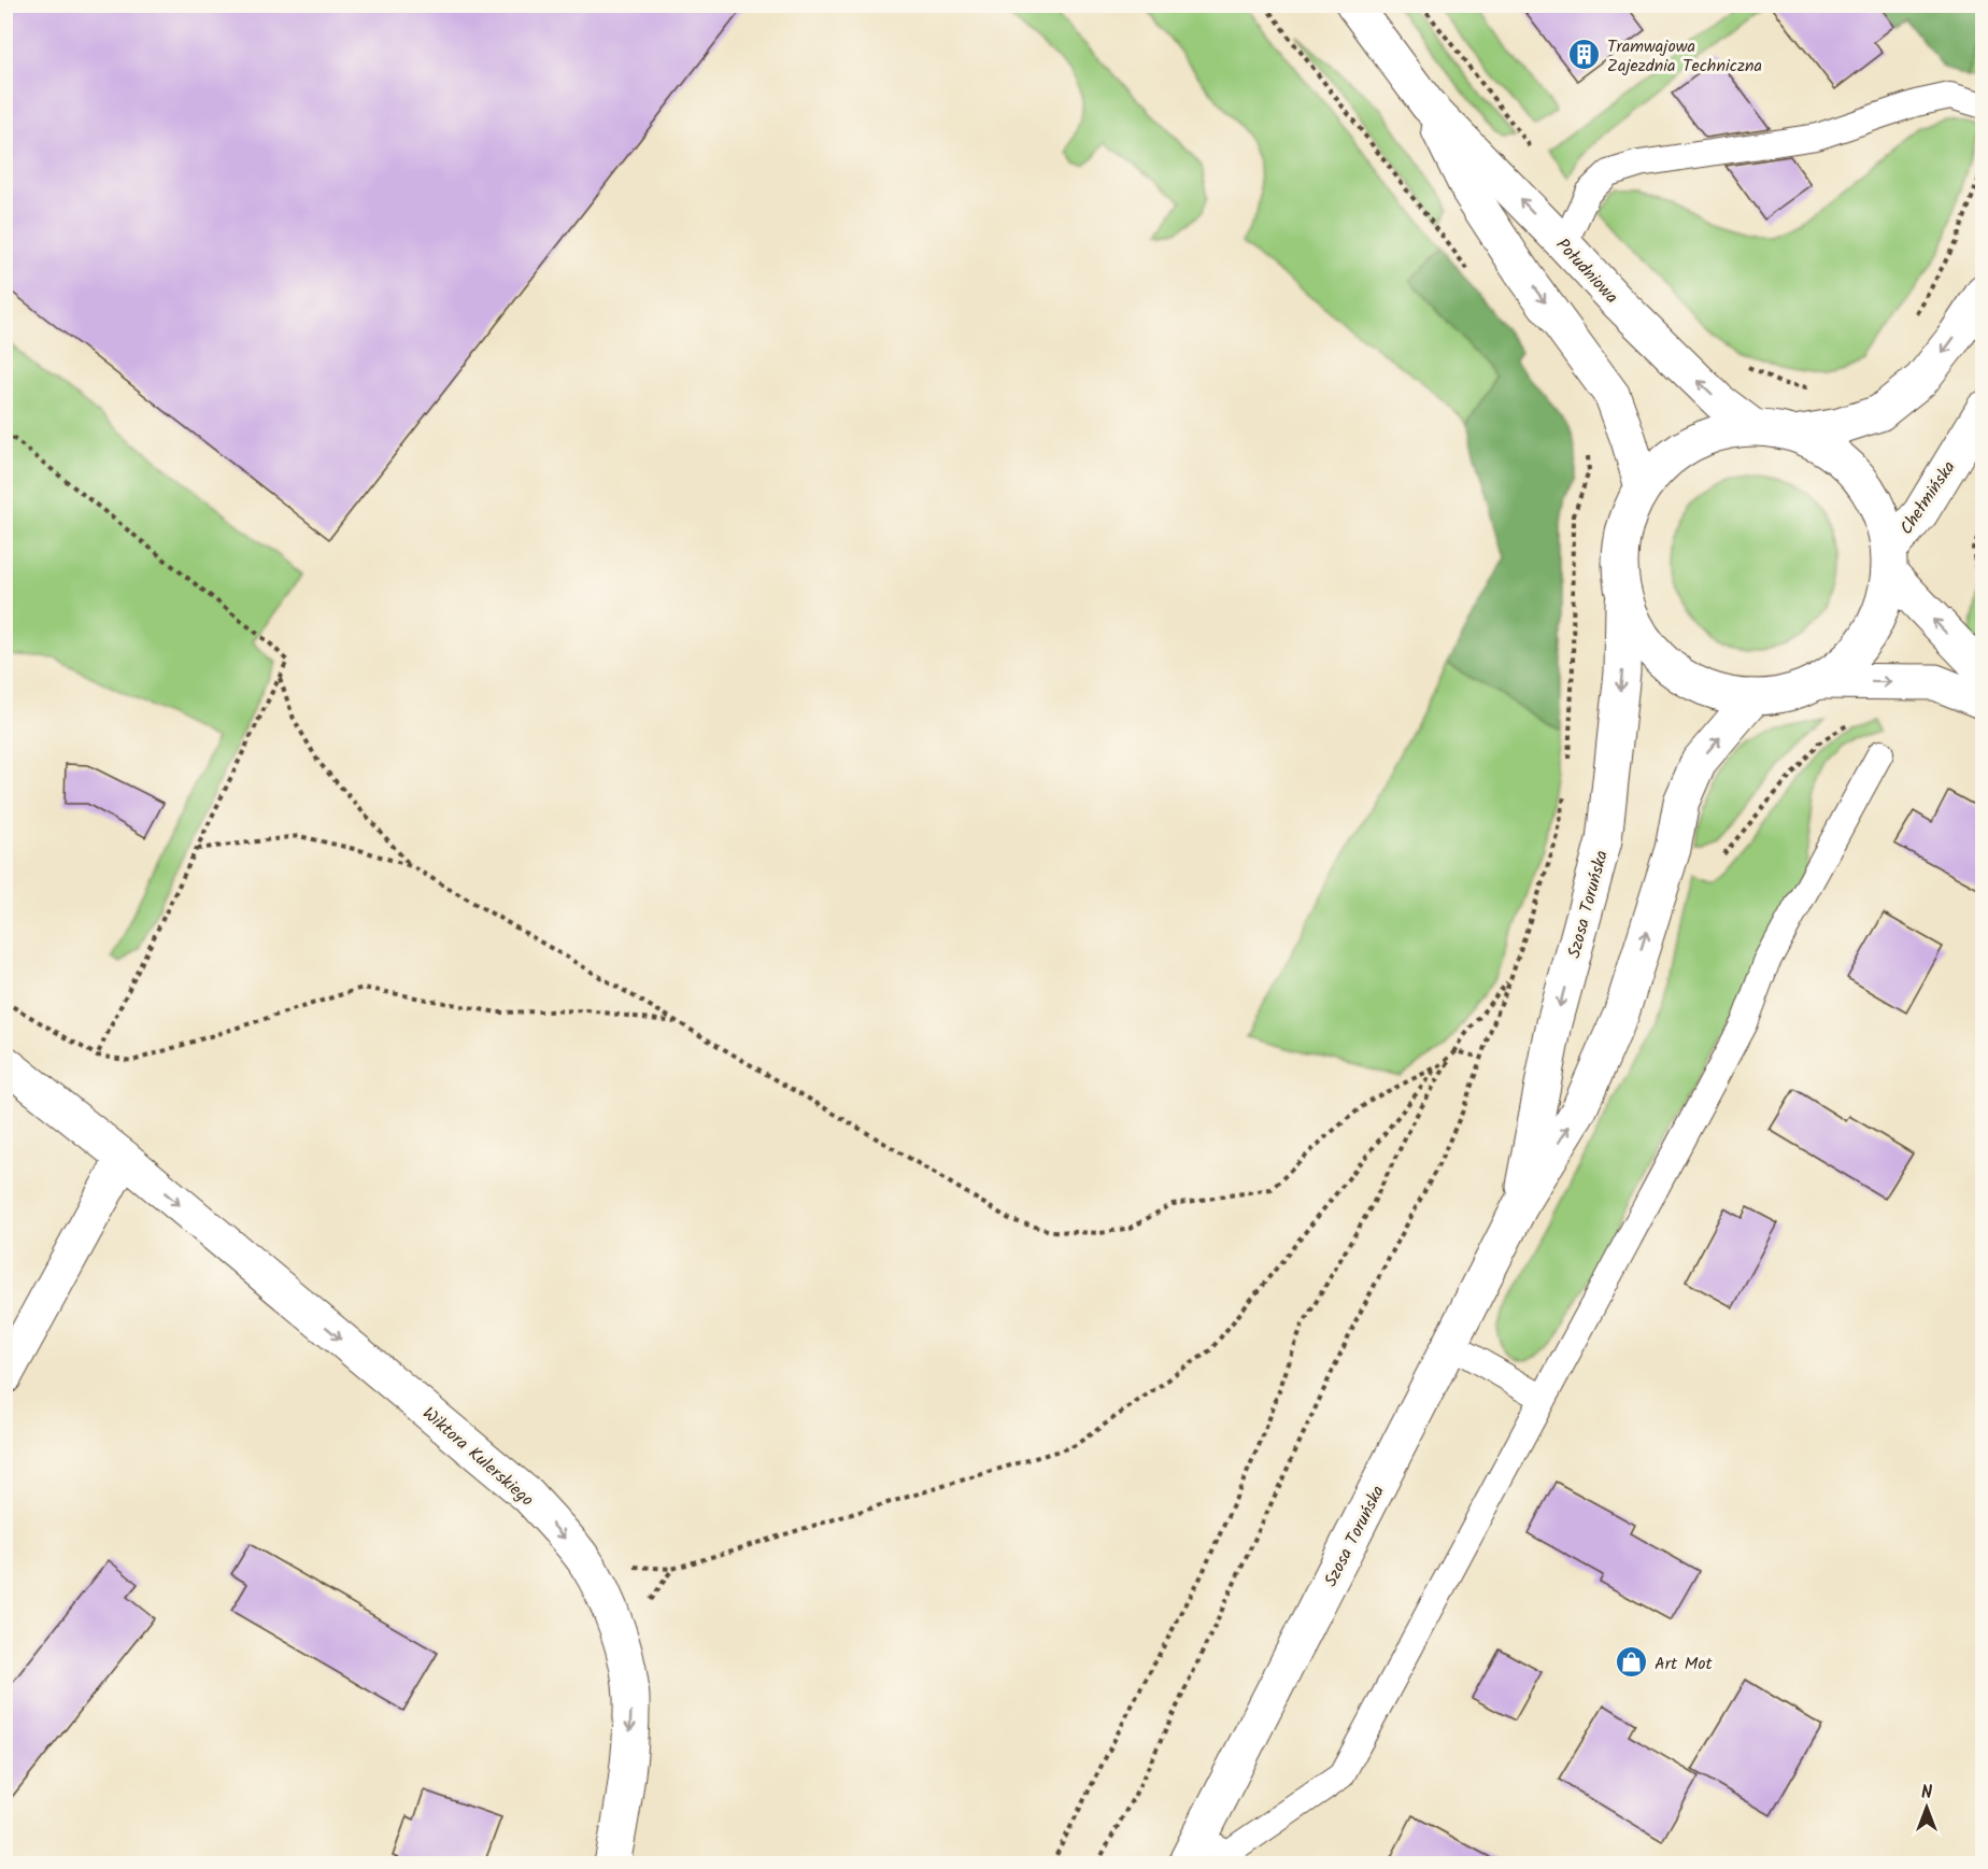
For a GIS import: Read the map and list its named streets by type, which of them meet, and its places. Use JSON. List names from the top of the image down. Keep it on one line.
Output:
{"streets":{"main road":["Południowa","Chełmińska","Szosa Toruńska","Wiktora Kulerskiego"]},"one_way":["Wiktora Kulerskiego"],"places":{"building":["Tramwajowa Zajezdnia Techniczna"],"shop":["Art Mot"]},"north":"top"}
